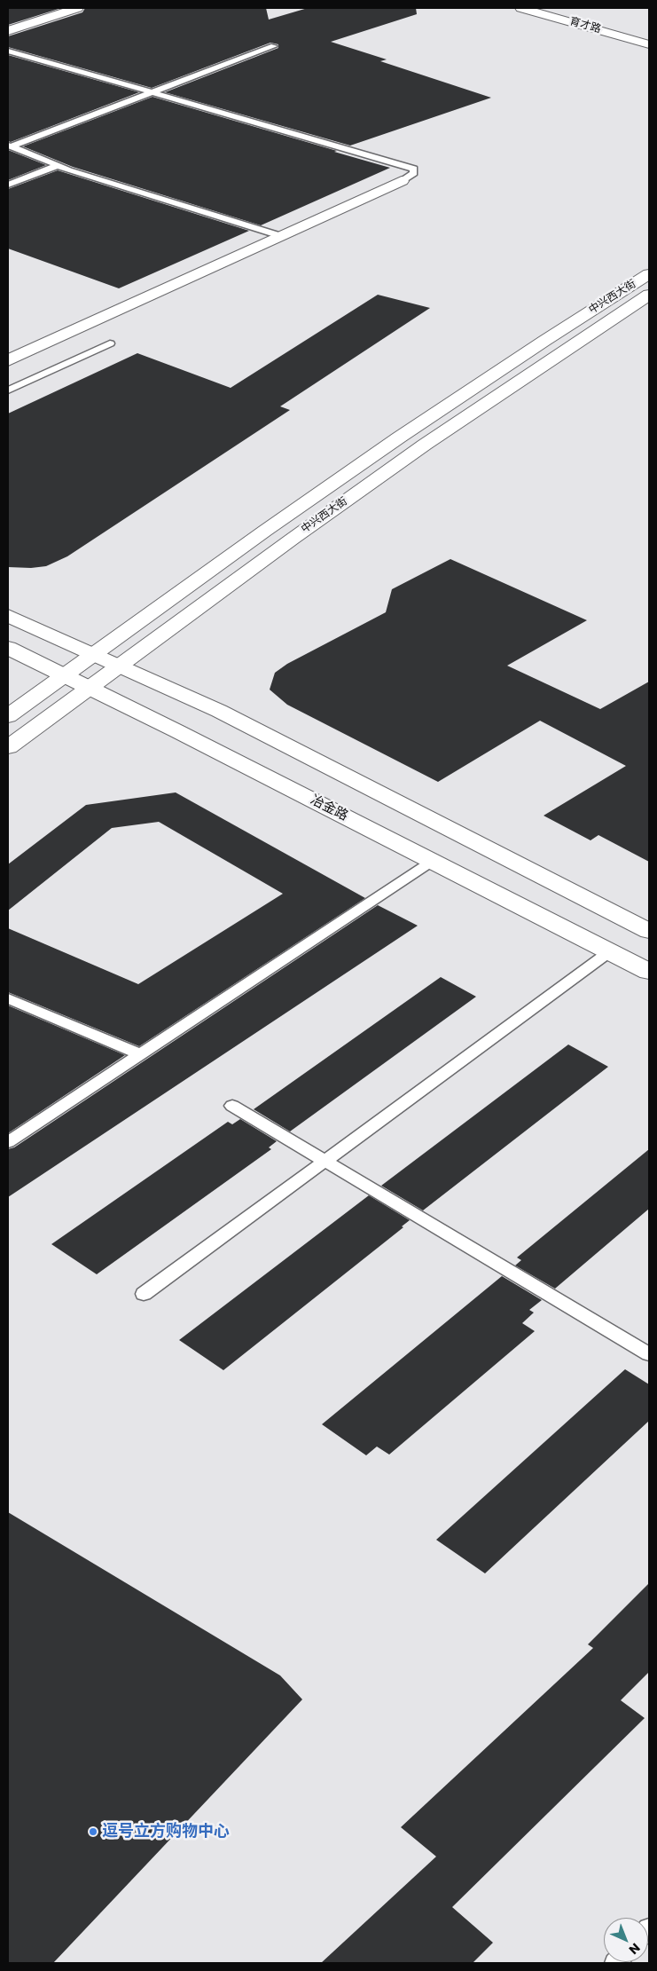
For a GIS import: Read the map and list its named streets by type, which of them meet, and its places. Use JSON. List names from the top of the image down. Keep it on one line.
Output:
{"streets":{"street":["育才路","中兴西大街","冶金路"]},"crossings":[["中兴西大街","冶金路"]],"places":["逗号立方购物中心"],"north":"bottom right"}
